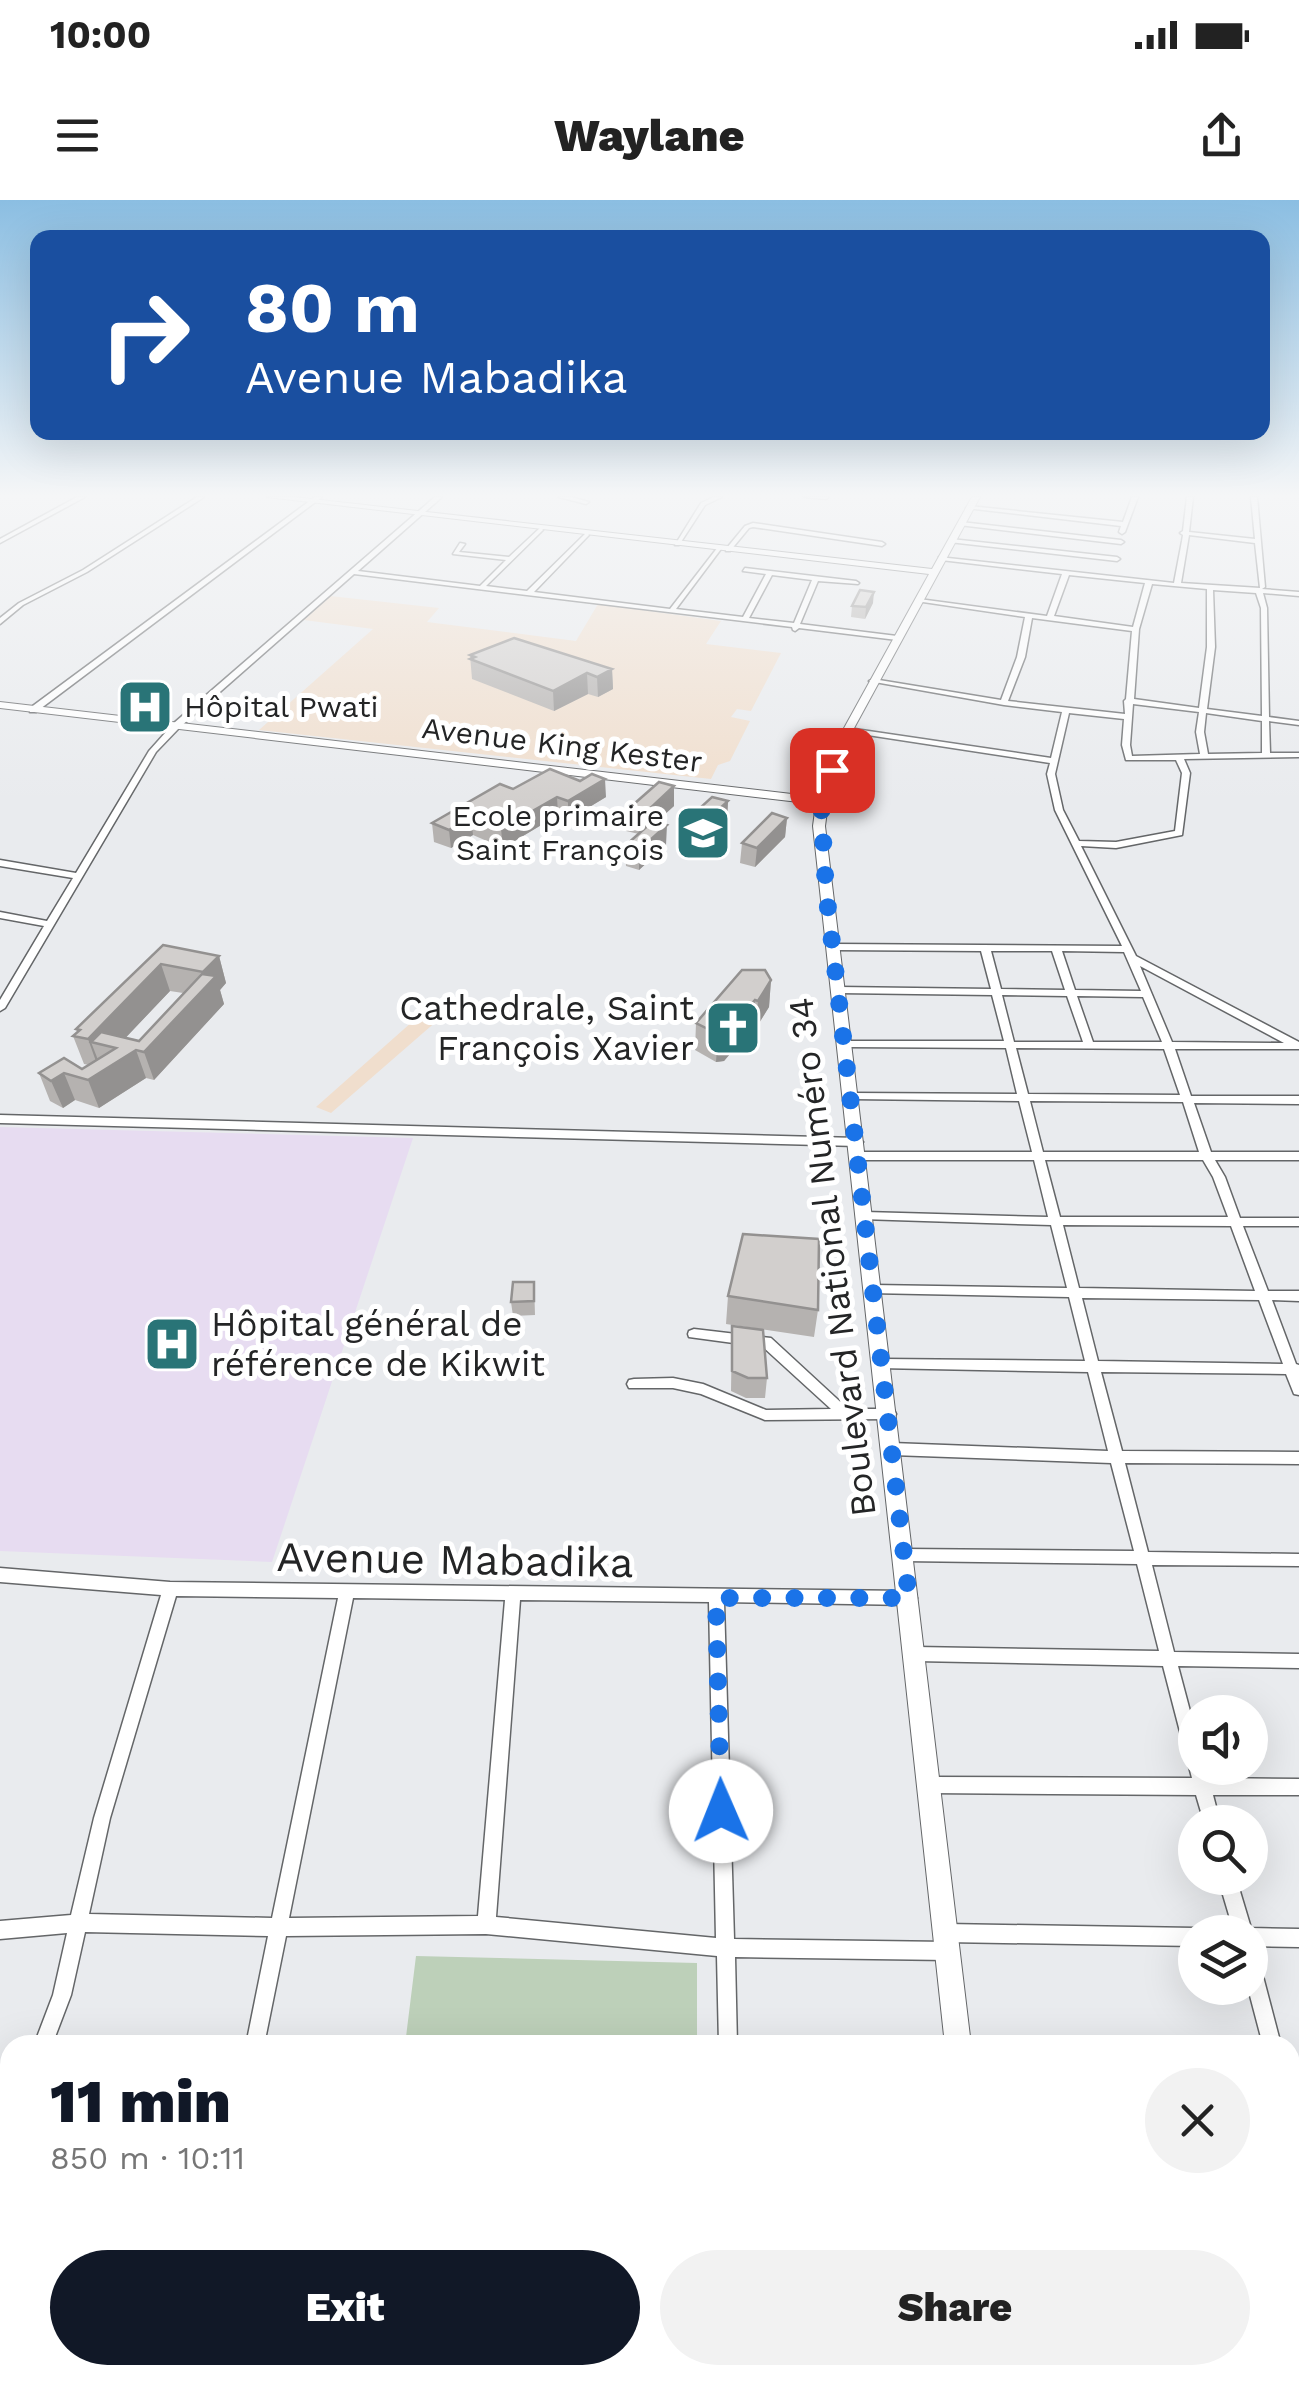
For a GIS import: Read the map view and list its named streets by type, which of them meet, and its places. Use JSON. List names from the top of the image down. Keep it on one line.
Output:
{"streets":{"main road":["Avenue King Kester","Boulevard National Numéro 34"],"street":["Avenue Mabadika"]},"crossings":[["Avenue King Kester","Boulevard National Numéro 34"],["Boulevard National Numéro 34","Avenue Mabadika"]],"places":{"hospital":["Hôpital Pwati","Hôpital général de référence de Kikwit"],"school or university":["Ecole primaire Saint François"],"church":["Cathedrale, Saint François Xavier"]},"page":{"status":"10:00","header":"Waylane","turn":["80 m","Avenue Mabadika"],"heading":["11 min","850 m · 10:11"],"buttons":["Exit","Share"]}}
